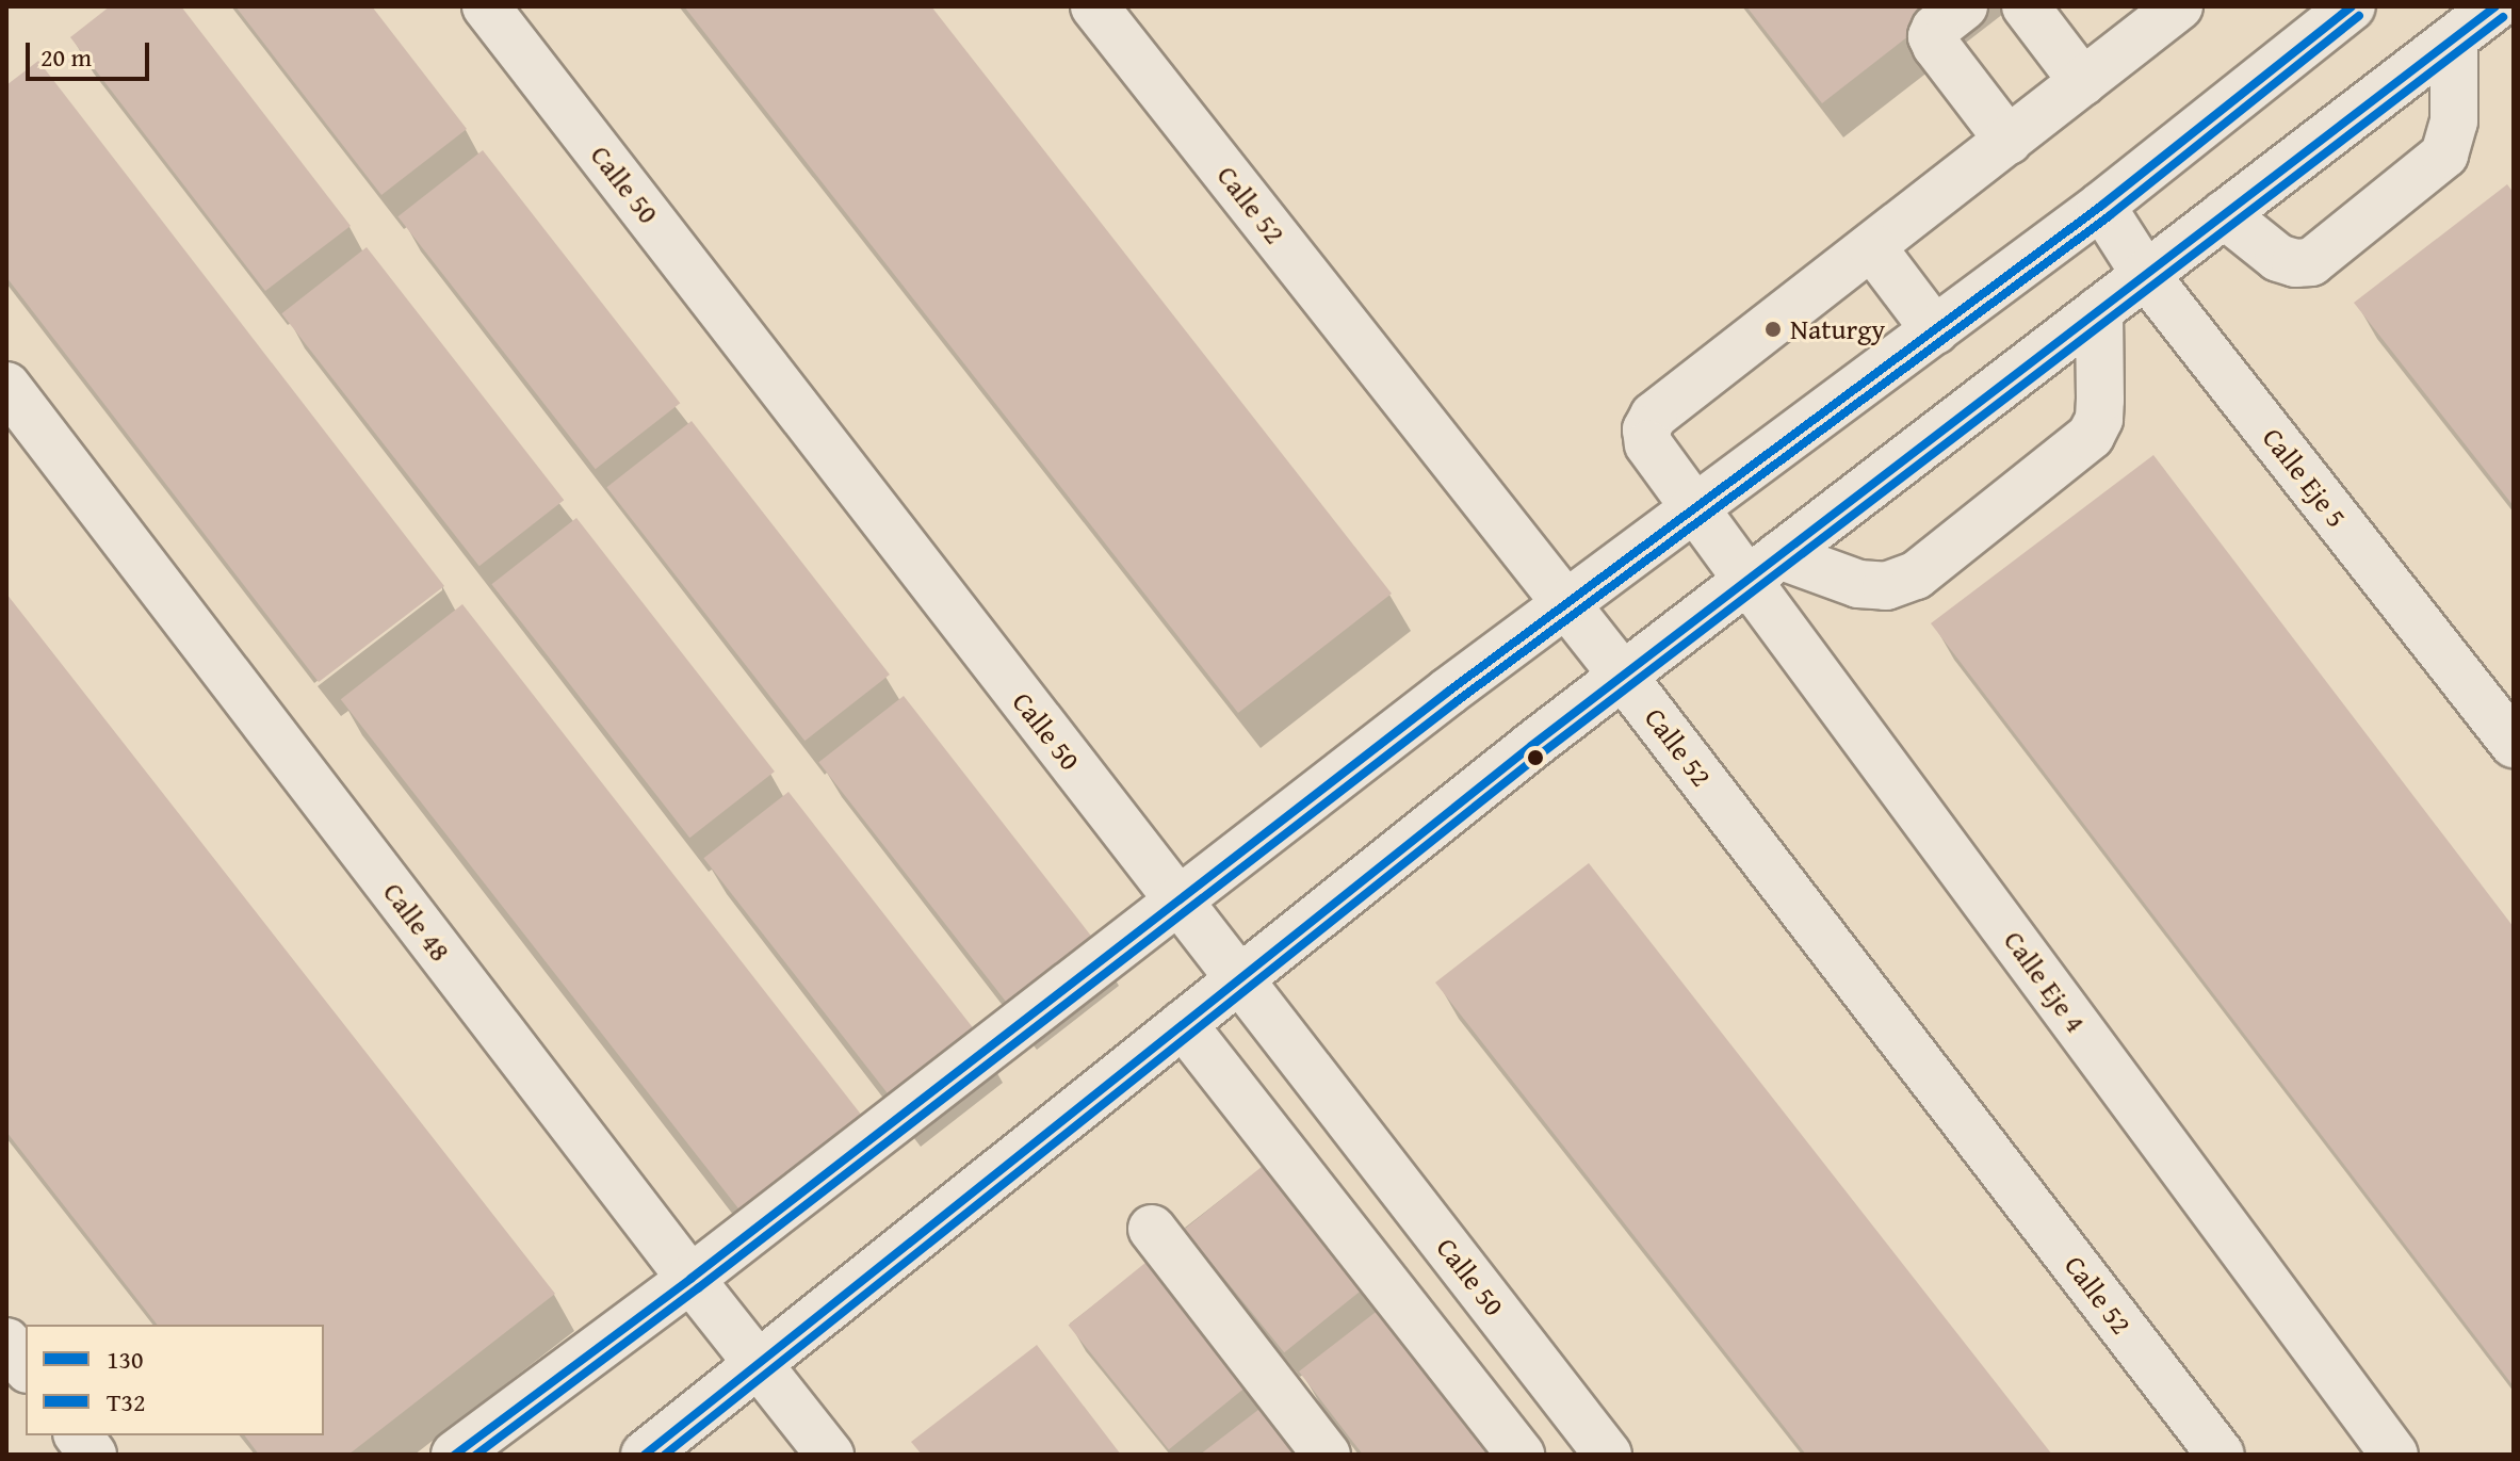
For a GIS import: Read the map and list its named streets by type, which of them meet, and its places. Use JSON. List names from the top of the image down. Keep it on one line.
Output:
{"streets":{"street":["Calle 50","Calle 52","Calle Eje 5","Calle 48","Calle Eje 4"]},"places":["Naturgy"],"lines":["transit line 130","transit line T32"],"legend":["130","T32"],"scale_bar":"20 m"}
